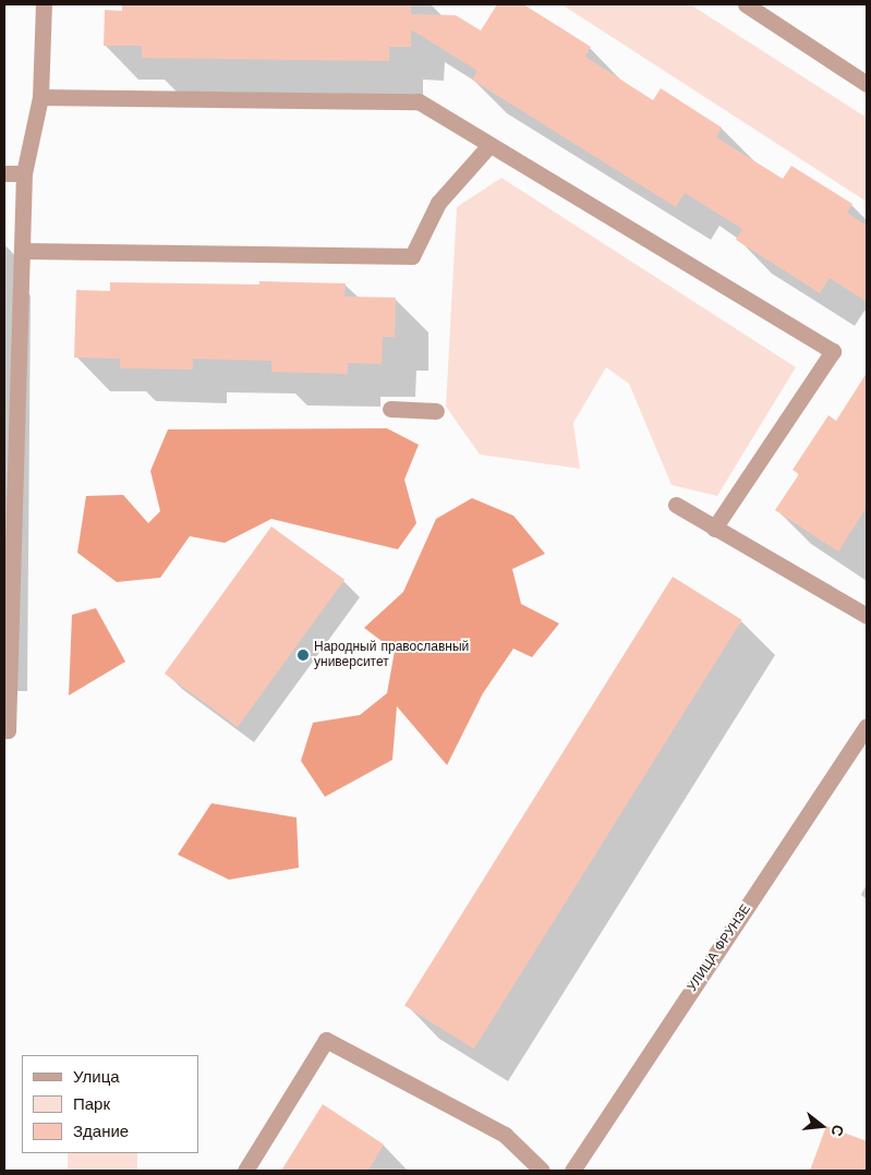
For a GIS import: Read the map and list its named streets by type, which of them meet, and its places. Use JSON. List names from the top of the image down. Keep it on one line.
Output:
{"streets":{"street":["УЛИЦА ФРУНЗЕ"]},"places":["Народный православный университет"],"legend":["Улица","Парк","Здание"],"north":"right"}
